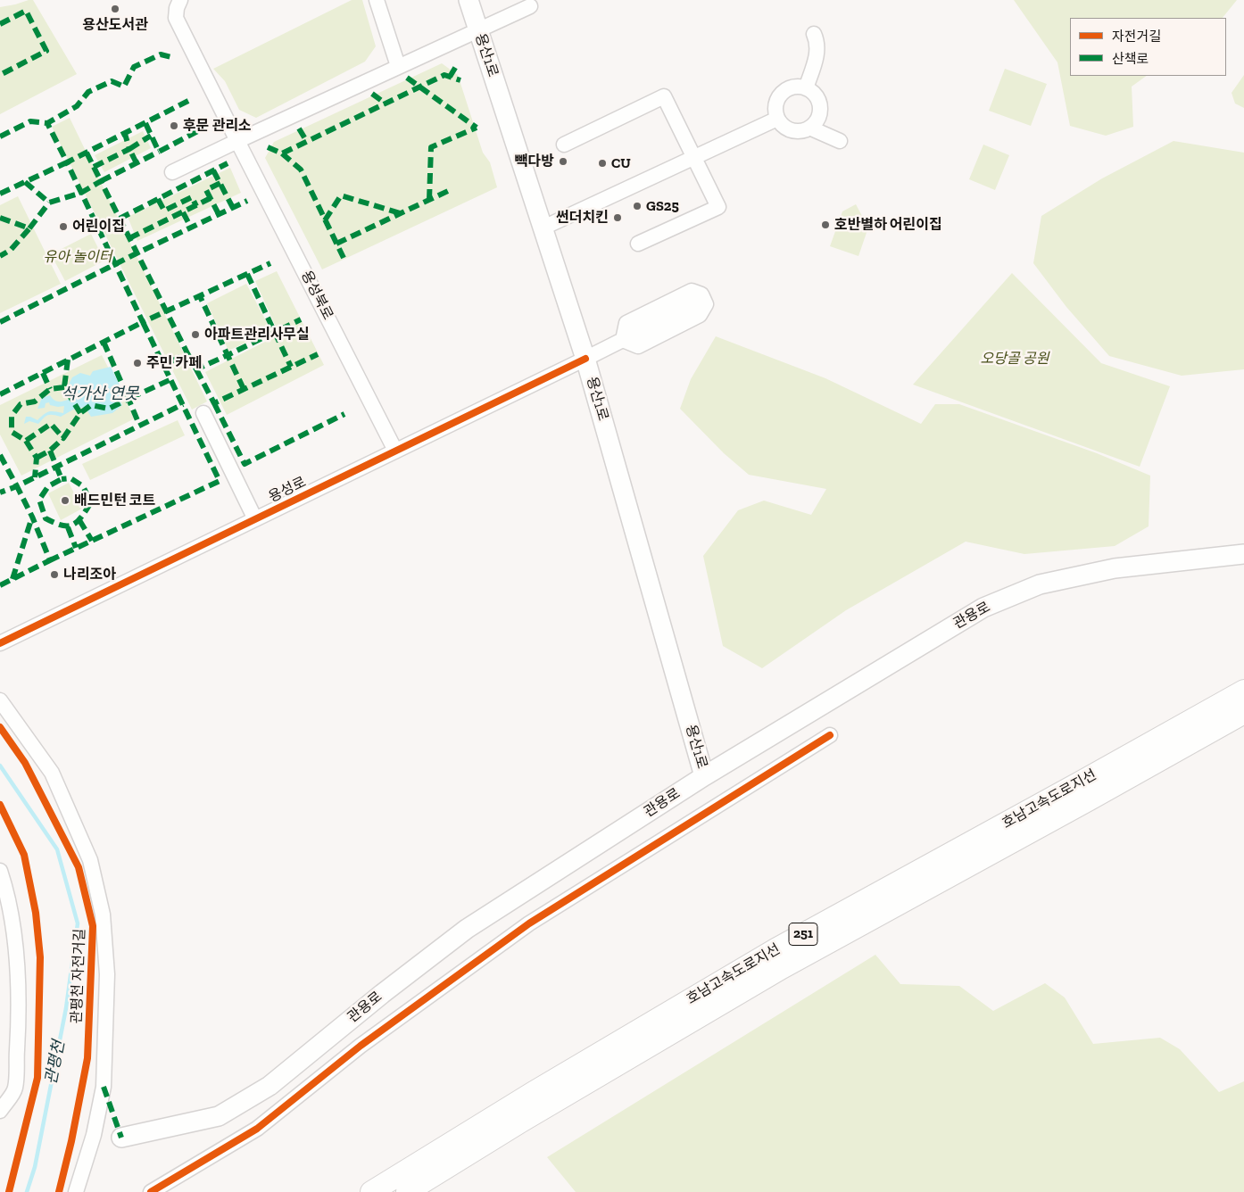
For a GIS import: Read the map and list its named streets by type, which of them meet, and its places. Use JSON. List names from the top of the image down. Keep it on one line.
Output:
{"streets":{"highway":["호남고속도로지선","251"],"main road":["용산1로","관용로"],"street":["용성북로","용성로"],"cycle path":["관평천 자전거길"]},"crossings":[["용산1로","용성로"],["용산1로","관용로"],["용성북로","용성로"]],"water":["석가산 연못","관평천"],"parks":["유아 놀이터","오당골 공원"],"places":["용산도서관","후문 관리소","빽다방","CU","GS25","썬더치킨","호반별하 어린이집","어린이집","아파트관리사무실","주민 카페","배드민턴 코트","나리조아"],"legend":["자전거길","산책로"]}
